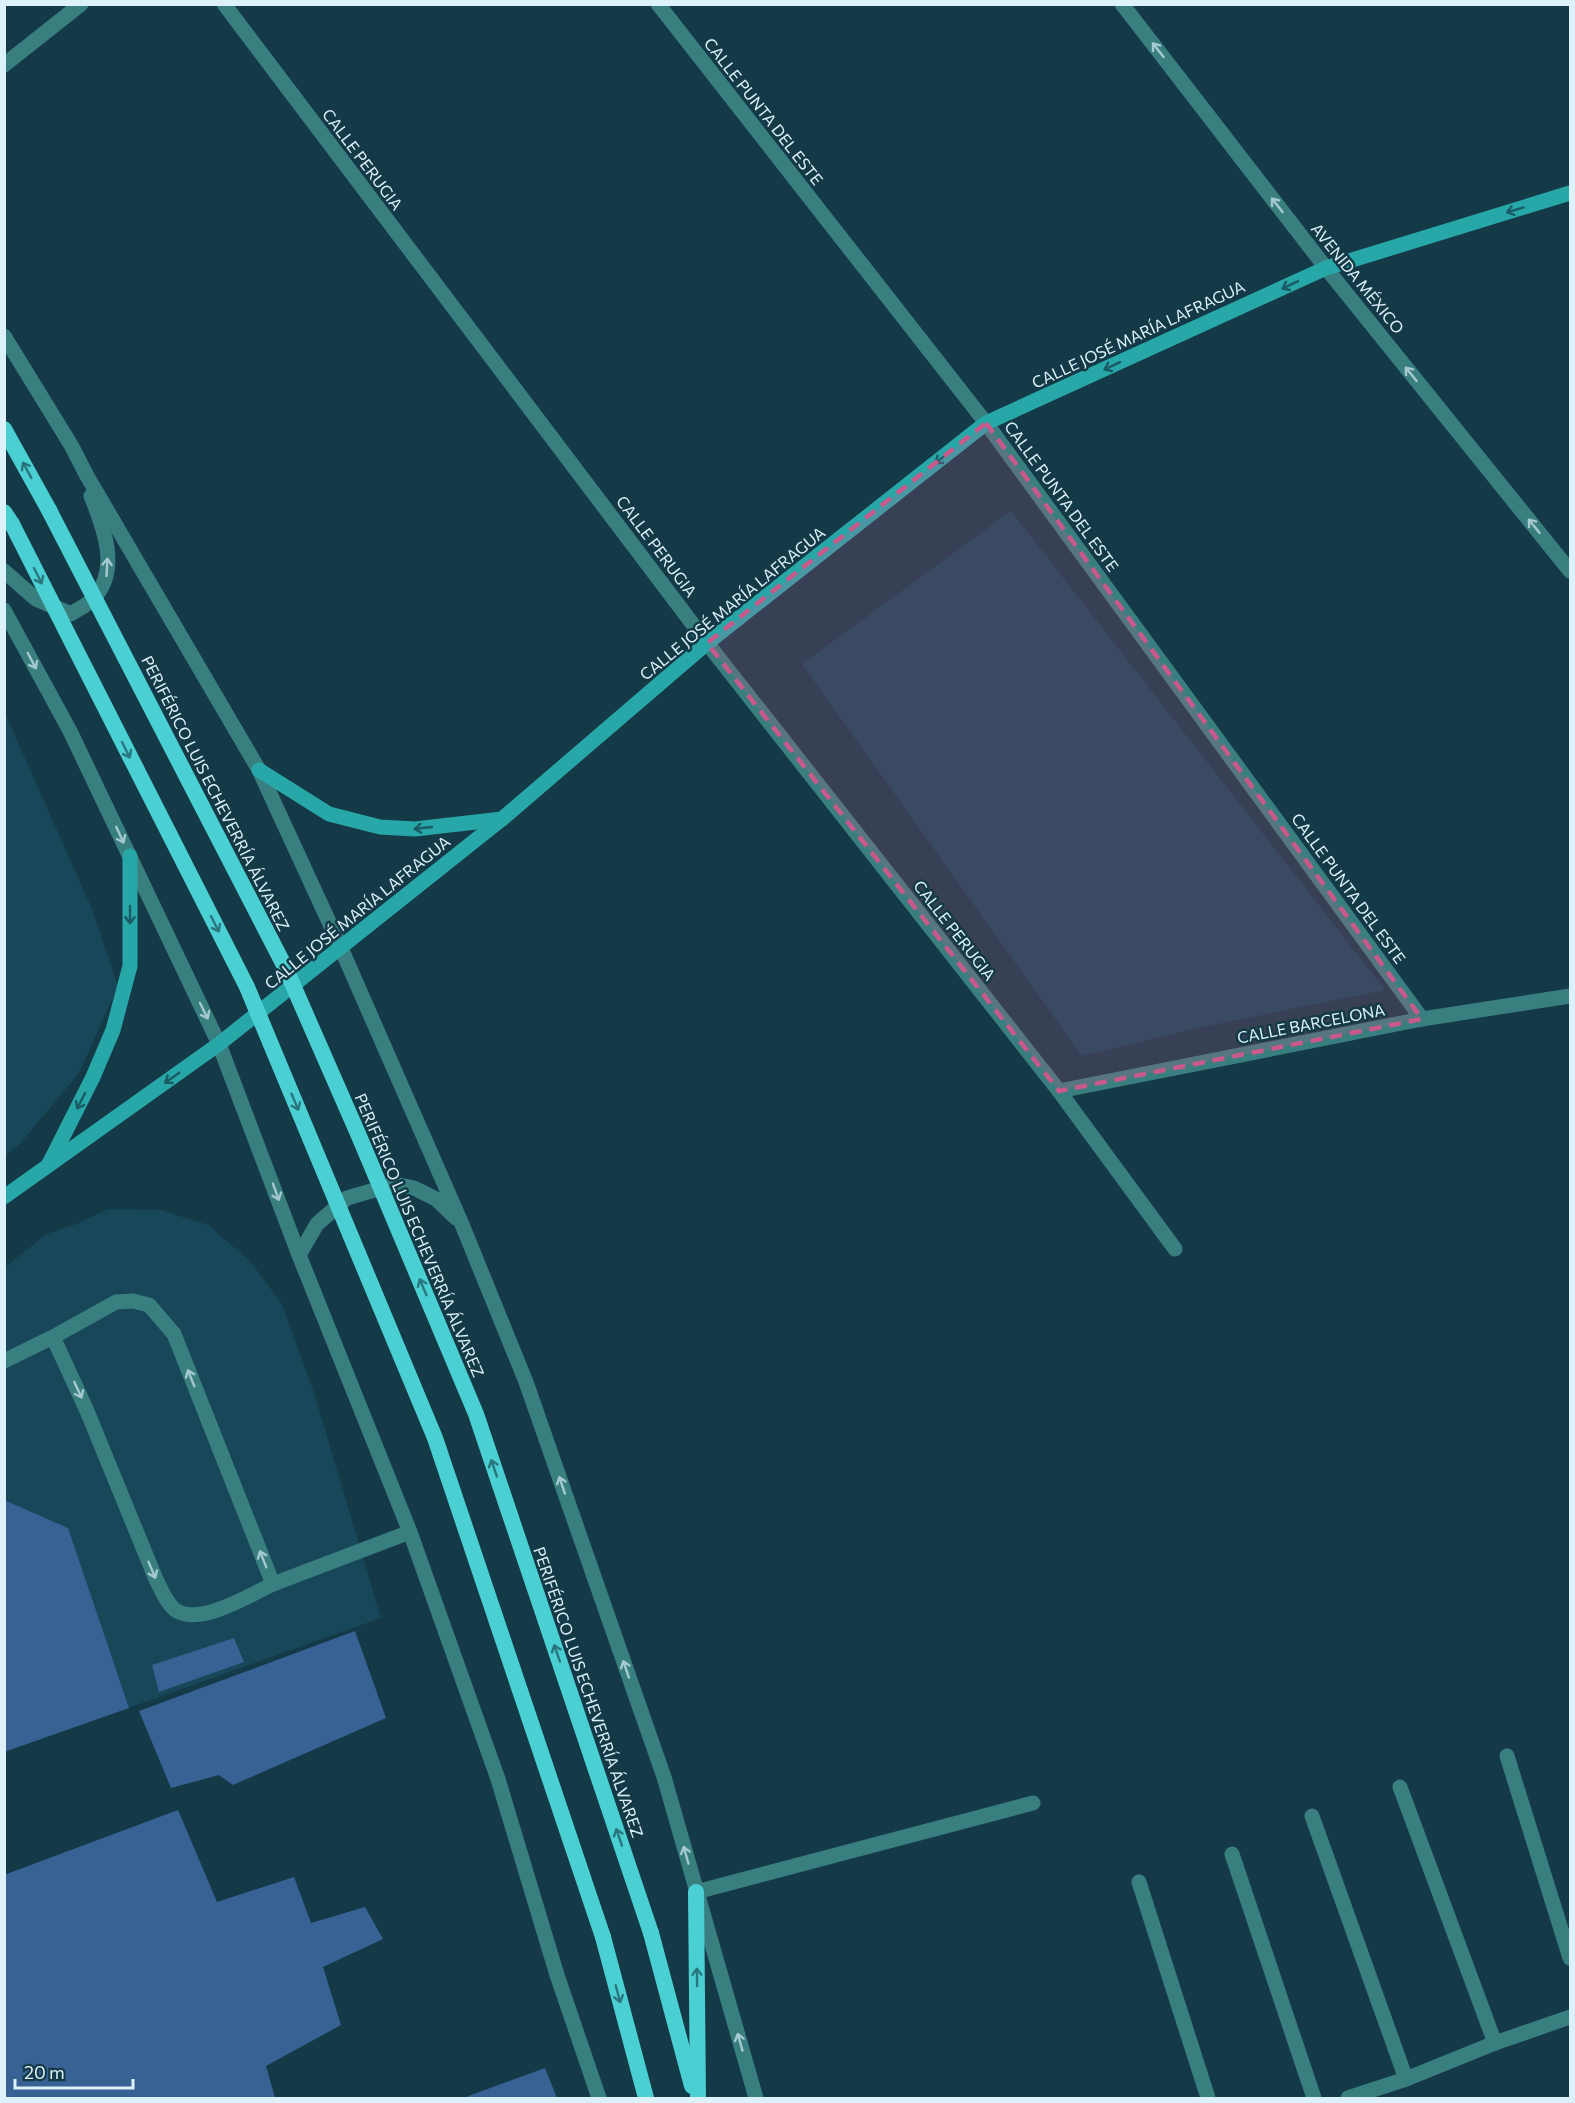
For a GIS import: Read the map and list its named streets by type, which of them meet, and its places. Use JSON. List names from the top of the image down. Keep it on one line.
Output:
{"streets":{"highway":["PERIFÉRICO LUIS ECHEVERRÍA ÁLVAREZ"],"main road":["CALLE JOSÉ MARÍA LAFRAGUA"],"street":["CALLE PUNTA DEL ESTE","CALLE PERUGIA","AVENIDA MÉXICO","CALLE BARCELONA"]},"crossings":[["CALLE PUNTA DEL ESTE","CALLE JOSÉ MARÍA LAFRAGUA"],["CALLE PUNTA DEL ESTE","CALLE BARCELONA"],["CALLE PERUGIA","CALLE JOSÉ MARÍA LAFRAGUA"],["CALLE PERUGIA","CALLE BARCELONA"],["AVENIDA MÉXICO","CALLE JOSÉ MARÍA LAFRAGUA"]],"one_way":["AVENIDA MÉXICO","CALLE JOSÉ MARÍA LAFRAGUA"],"scale_bar":"20 m"}
